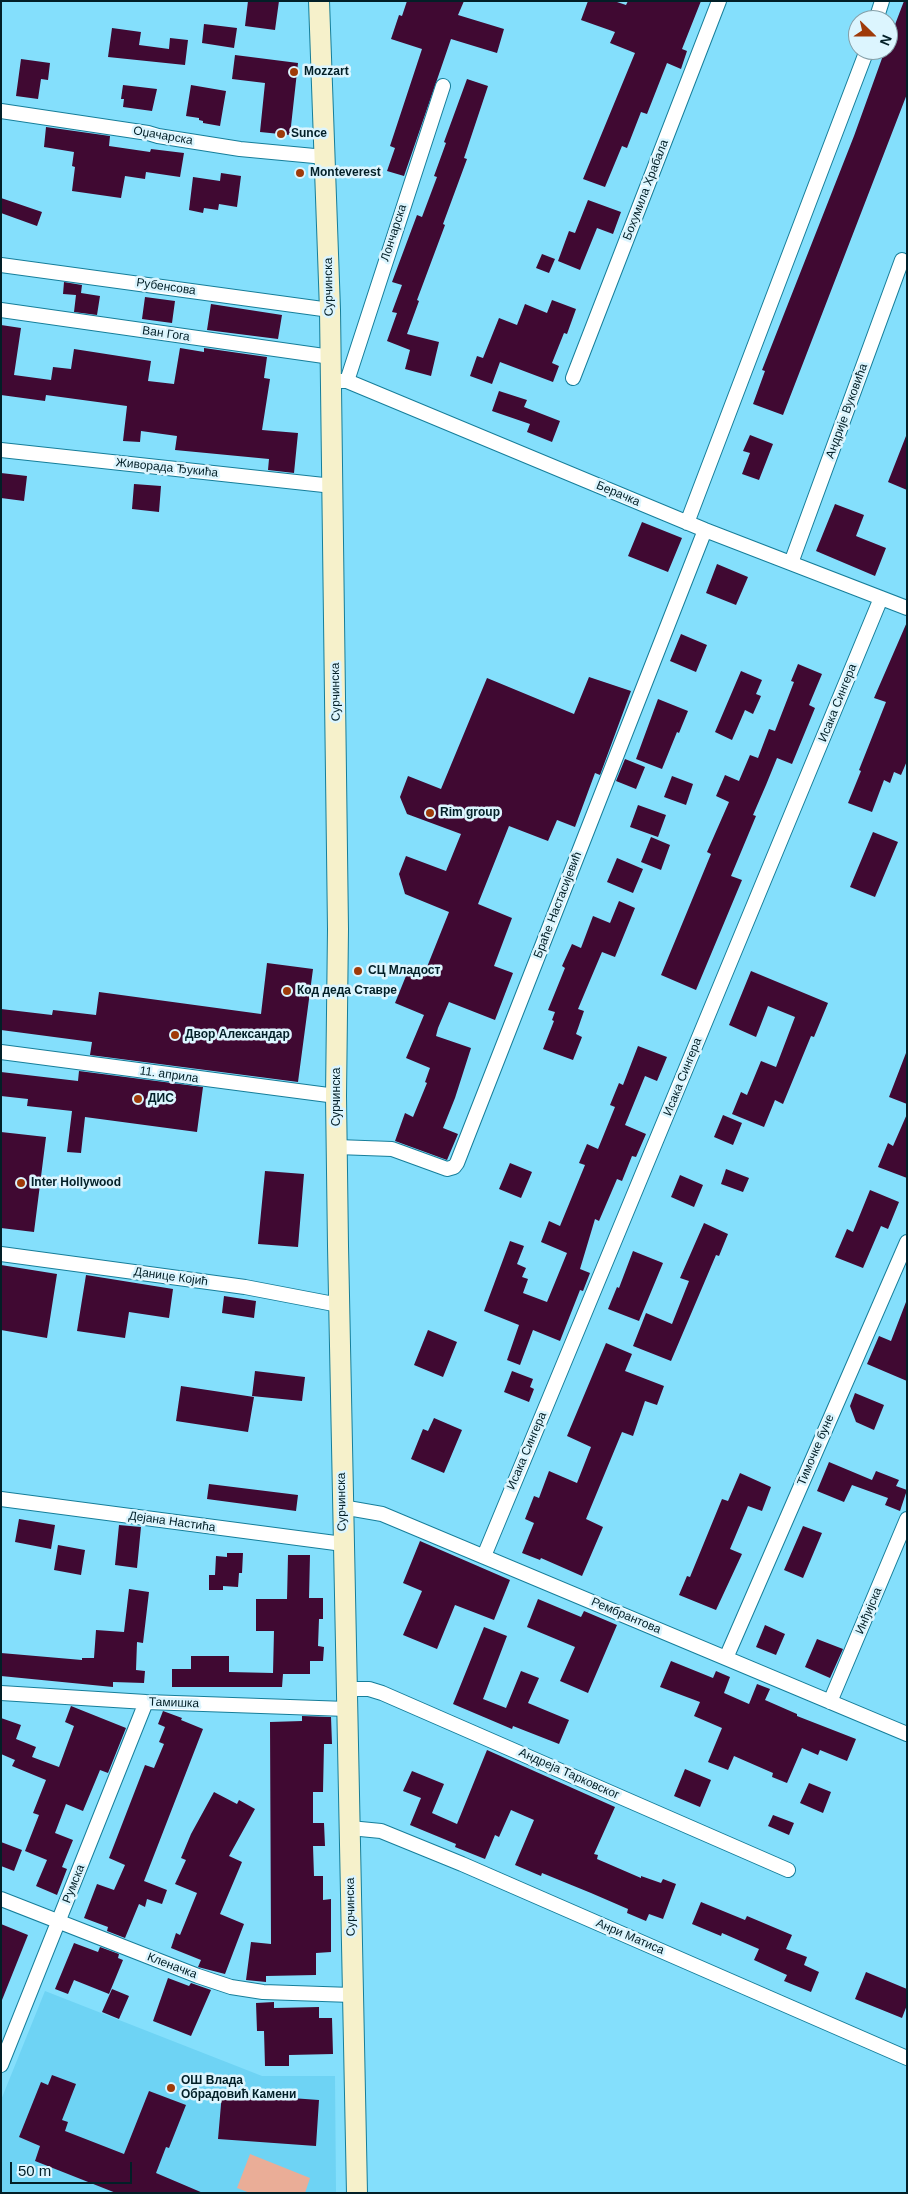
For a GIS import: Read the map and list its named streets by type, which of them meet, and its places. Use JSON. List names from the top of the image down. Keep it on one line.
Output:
{"streets":{"main road":["Сурчинска"],"street":["Оџачарска","Бохумила Храбала","Лончарска","Рубенсова","Ван Гога","Андрије Вуковића","Живорада Ђукића","Берачка","Исака Сингера","Браће Настасијевић","11. априла","Данице Којић","Тимочке буне","Дејана Настића","Инђијска","Рембрантова","Тамишка","Андреја Тарковског","Румска","Анри Матиса","Кленачка"]},"crossings":[["Оџачарска","Сурчинска"],["Лончарска","Сурчинска"],["Лончарска","Берачка"],["Рубенсова","Сурчинска"],["Сурчинска","Ван Гога"],["Сурчинска","Живорада Ђукића"],["Сурчинска","Берачка"],["Сурчинска","Браће Настасијевић"],["Сурчинска","11. априла"],["Сурчинска","Данице Којић"],["Сурчинска","Дејана Настића"],["Сурчинска","Рембрантова"],["Сурчинска","Тамишка"],["Сурчинска","Андреја Тарковског"],["Сурчинска","Анри Матиса"],["Сурчинска","Кленачка"],["Андрије Вуковића","Берачка"],["Берачка","Исака Сингера"],["Берачка","Браће Настасијевић"],["Исака Сингера","Рембрантова"],["Тимочке буне","Рембрантова"],["Инђијска","Рембрантова"],["Тамишка","Андреја Тарковског"],["Тамишка","Румска"],["Румска","Кленачка"]],"places":["Mozzart","Sunce","Monteverest","Rim group","СЦ Младост","Код деда Ставре","Двор Александар","ДИС","Inter Hollywood","ОШ Влада Обрадовић Камени"],"scale_bar":"50 m","north":"right"}
